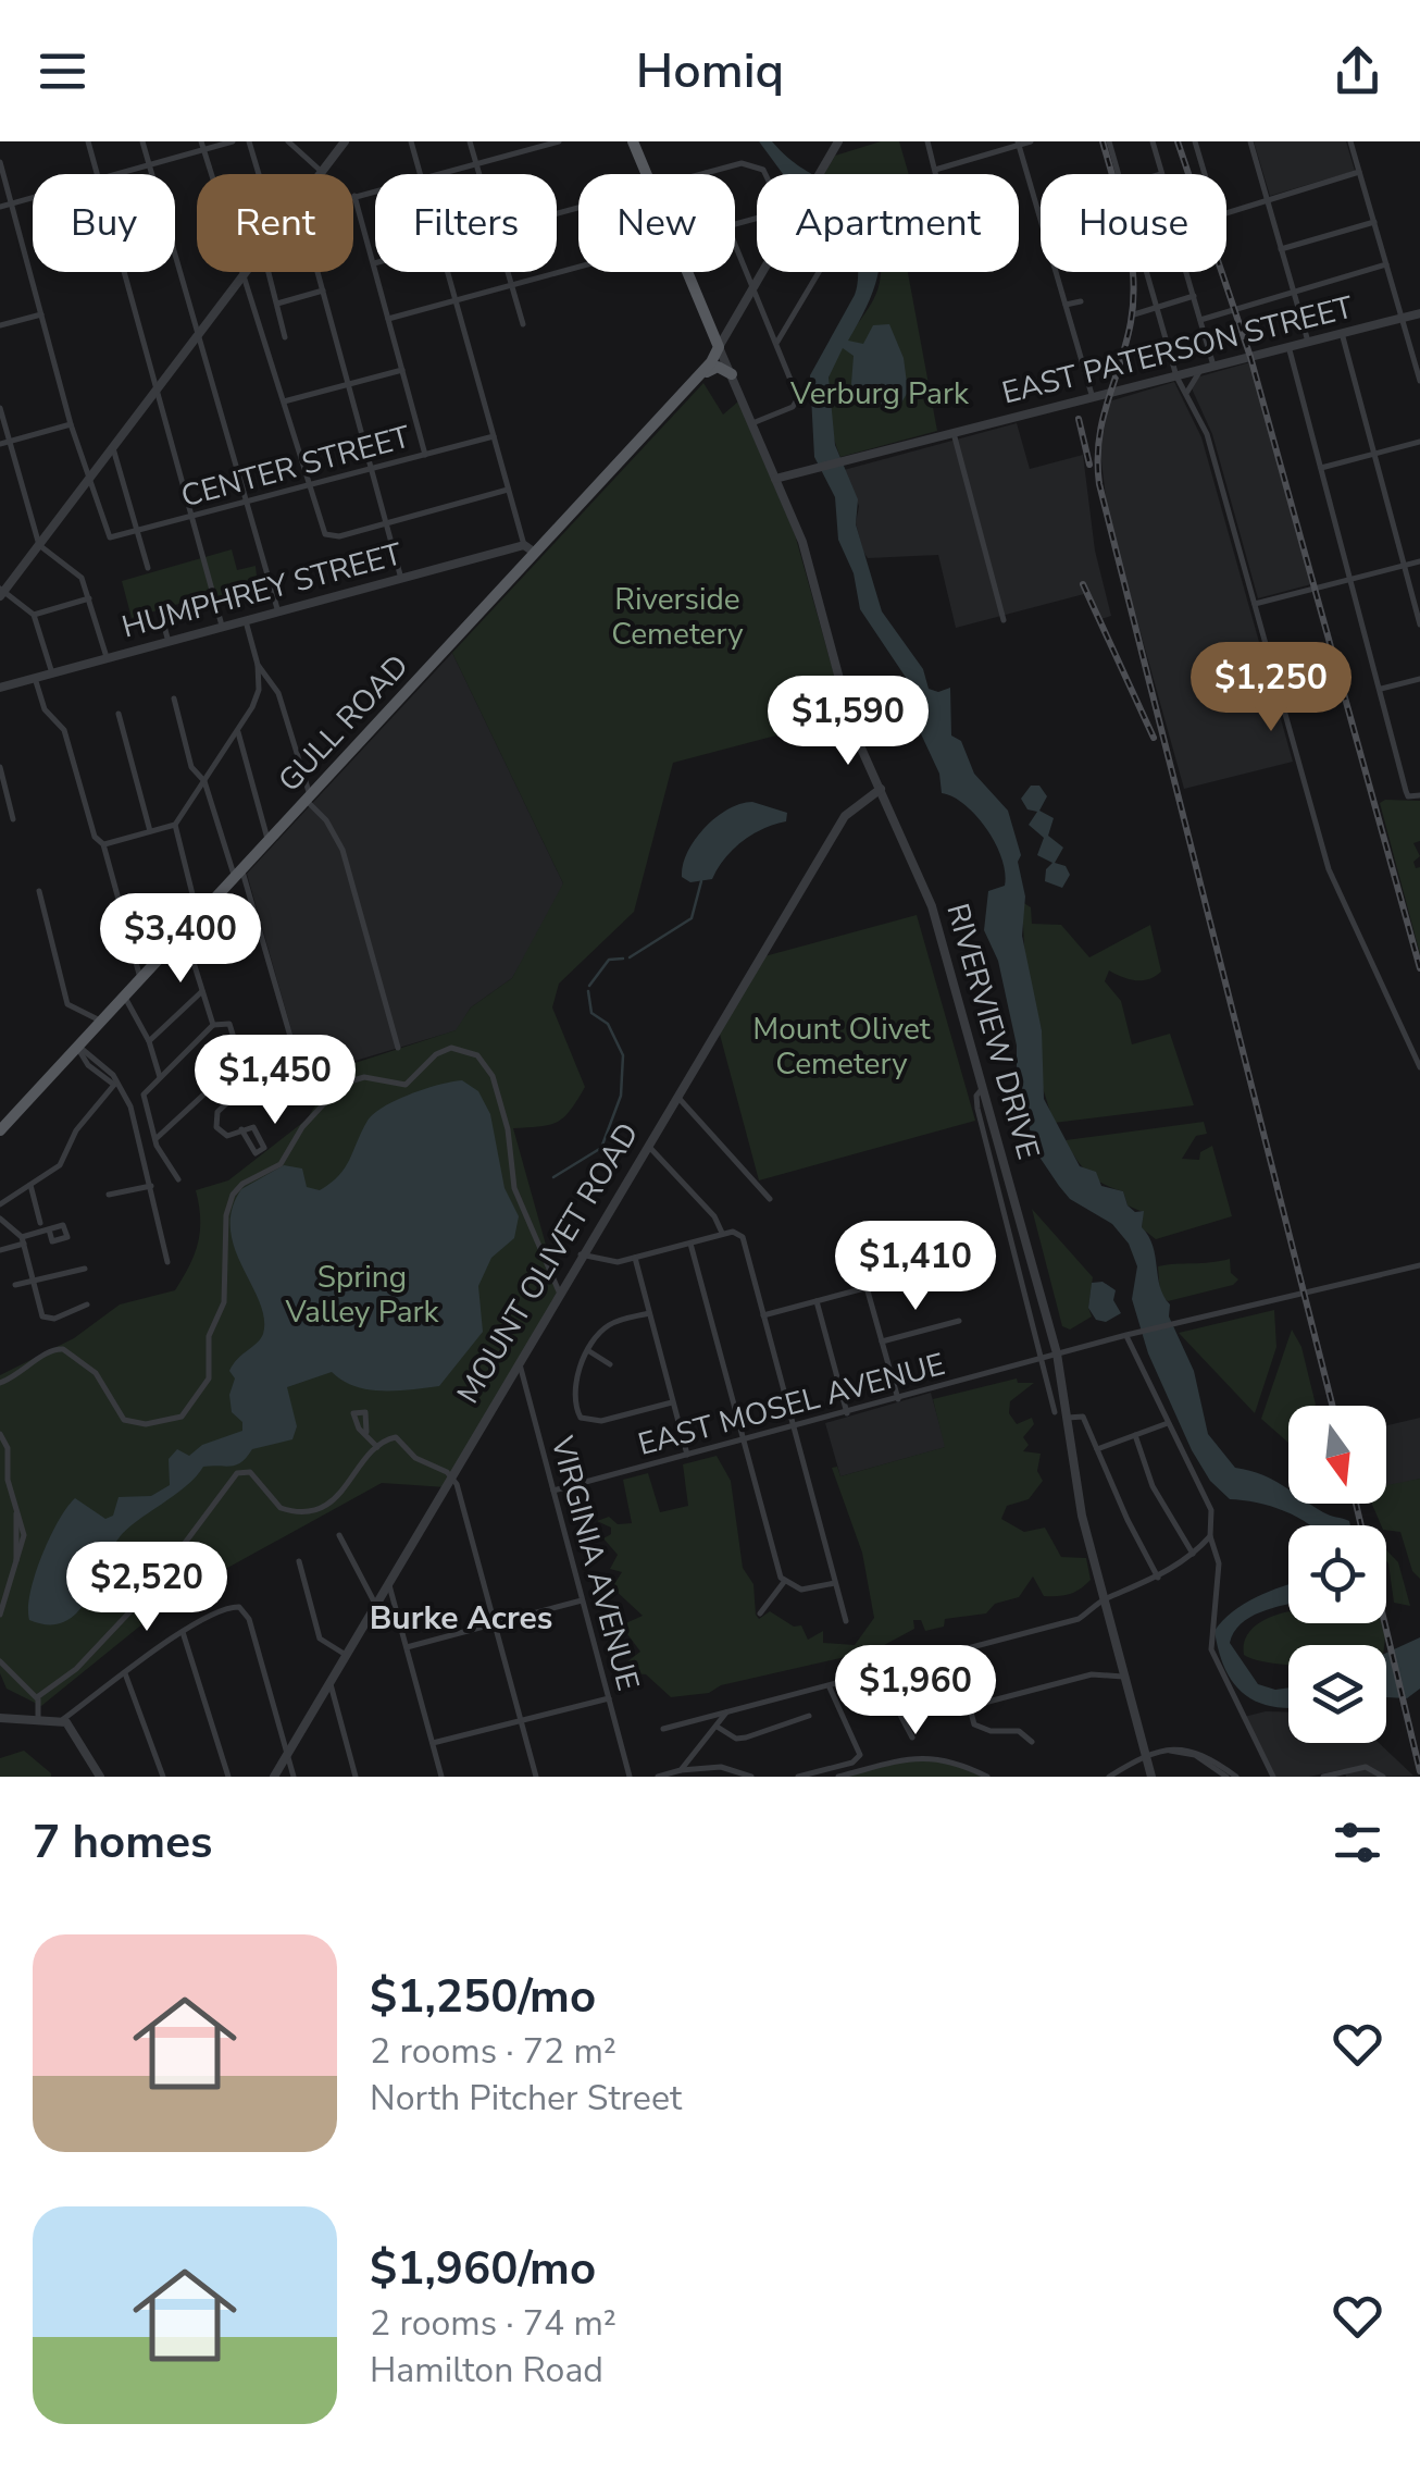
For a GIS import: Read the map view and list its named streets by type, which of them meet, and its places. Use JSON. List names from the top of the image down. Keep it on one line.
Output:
{"streets":{"main road":["GULL ROAD","RIVERVIEW DRIVE"],"street":["EAST PATERSON STREET","CENTER STREET","HUMPHREY STREET","MOUNT OLIVET ROAD","EAST MOSEL AVENUE","VIRGINIA AVENUE"]},"crossings":[["EAST PATERSON STREET","RIVERVIEW DRIVE"],["HUMPHREY STREET","GULL ROAD"],["GULL ROAD","RIVERVIEW DRIVE"],["RIVERVIEW DRIVE","MOUNT OLIVET ROAD"],["RIVERVIEW DRIVE","EAST MOSEL AVENUE"],["MOUNT OLIVET ROAD","VIRGINIA AVENUE"],["EAST MOSEL AVENUE","VIRGINIA AVENUE"]],"districts":["Burke Acres"],"parks":["Verburg Park","Riverside Cemetery","Mount Olivet Cemetery","Spring Valley Park"],"north":"bottom","page":{"header":"Homiq","chip":["Buy","Rent","Filters","New","Apartment","House"],"price":["$1,250","$1,590","$3,400","$1,450","$1,410","$2,520","$1,960"],"heading":"7 homes","list":[{"name":"$1,250/mo","note":"2 rooms · 72 m² · North Pitcher Street"},{"name":"$1,960/mo","note":"2 rooms · 74 m² · Hamilton Road"}]}}
